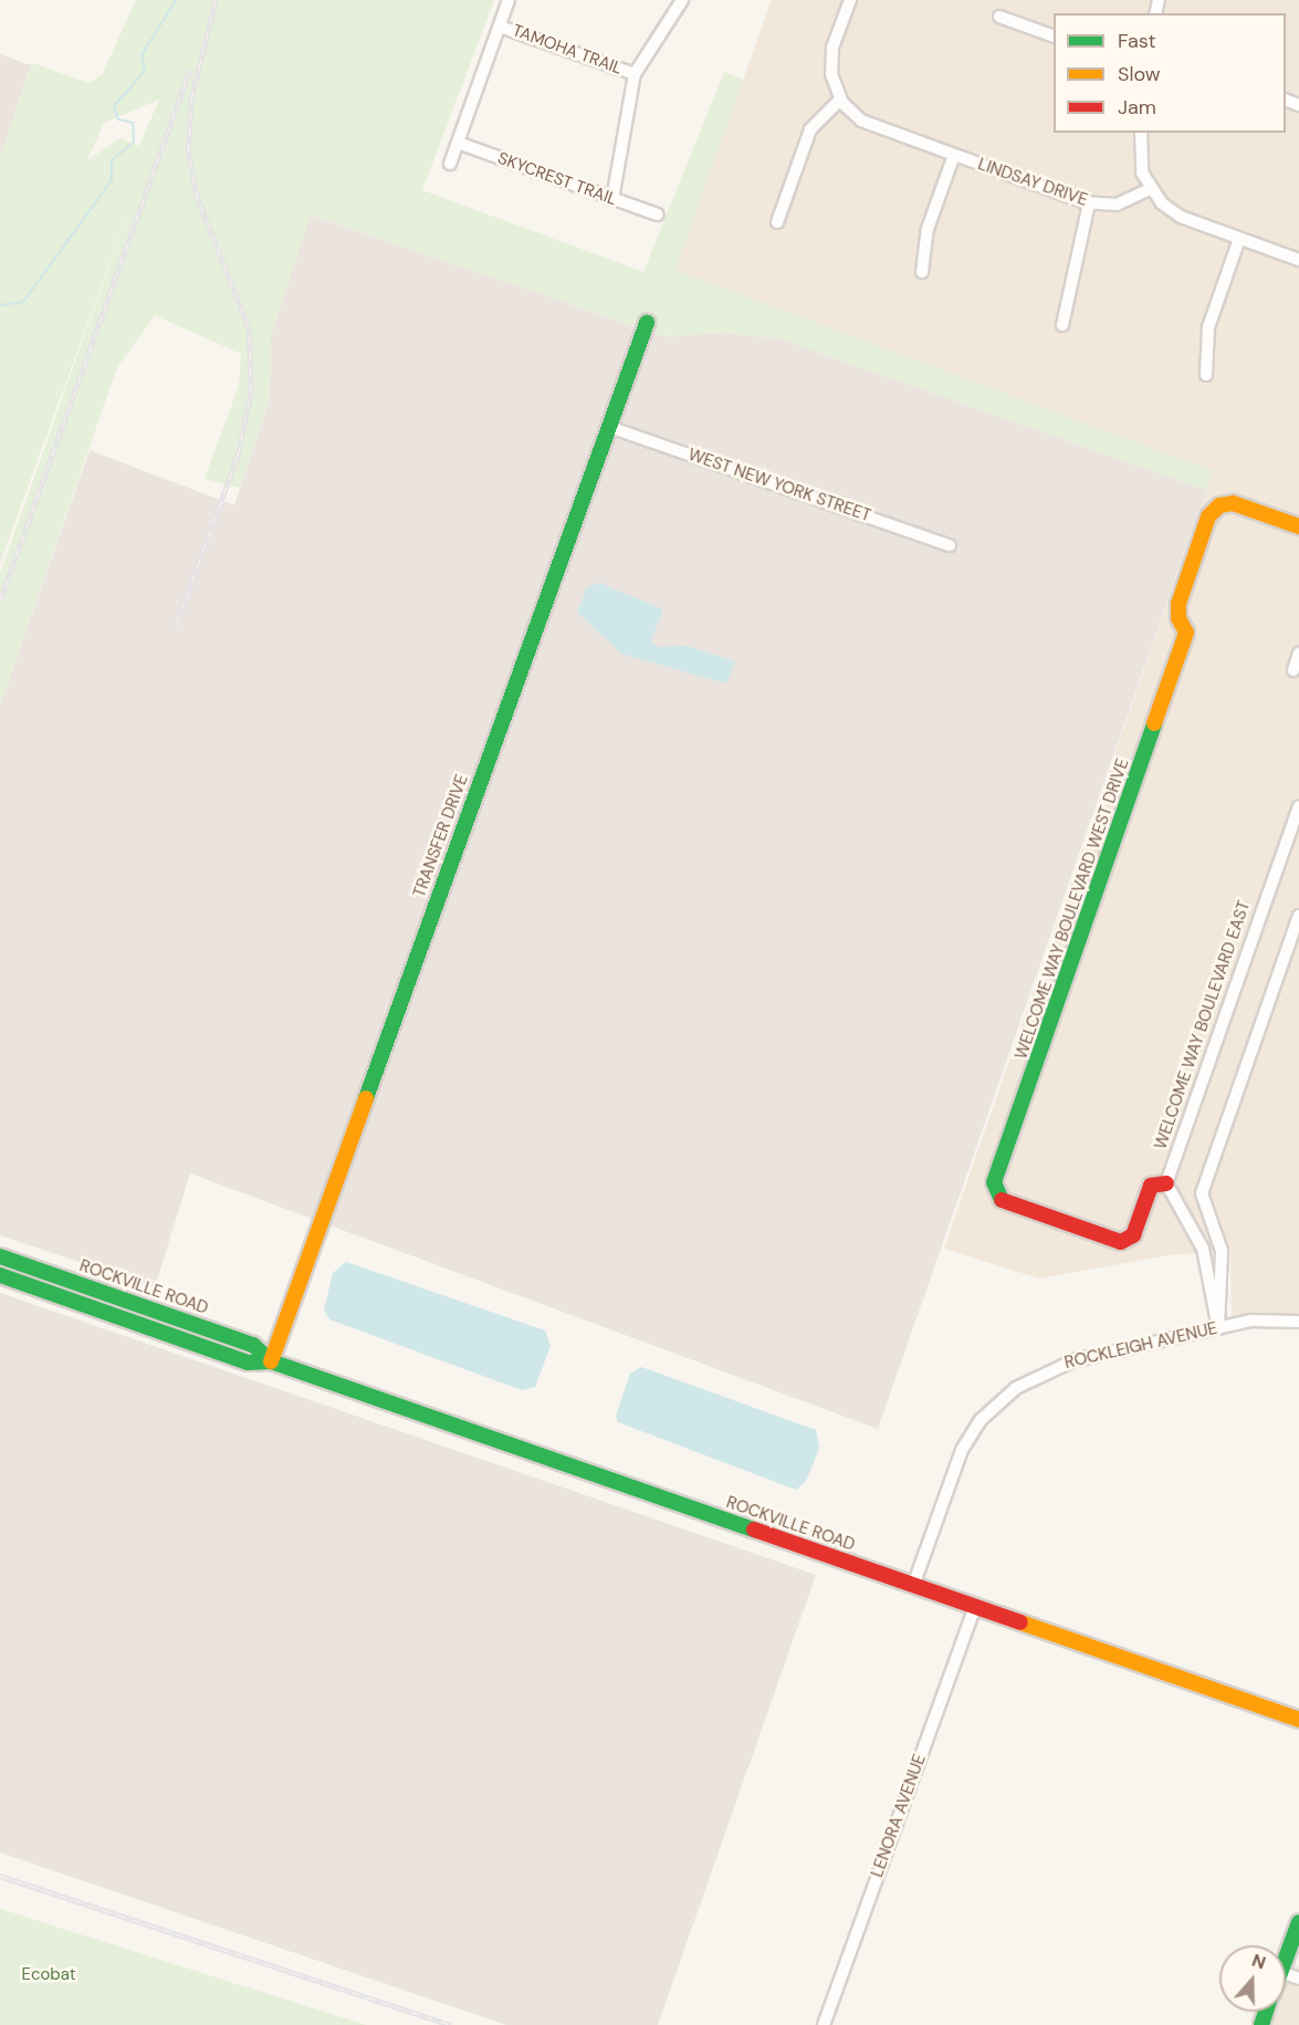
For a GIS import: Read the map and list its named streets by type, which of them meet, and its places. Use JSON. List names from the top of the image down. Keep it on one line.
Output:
{"streets":{"street":["TAMOHA TRAIL","SKYCREST TRAIL","LINDSAY DRIVE","WEST NEW YORK STREET","TRANSFER DRIVE","WELCOME WAY BOULEVARD WEST DRIVE","WELCOME WAY BOULEVARD EAST","ROCKVILLE ROAD","ROCKLEIGH AVENUE","LENORA AVENUE"]},"crossings":[["WEST NEW YORK STREET","TRANSFER DRIVE"],["TRANSFER DRIVE","ROCKVILLE ROAD"],["WELCOME WAY BOULEVARD WEST DRIVE","WELCOME WAY BOULEVARD EAST"],["ROCKVILLE ROAD","ROCKLEIGH AVENUE"],["ROCKVILLE ROAD","LENORA AVENUE"]],"parks":["Ecobat"],"legend":["Fast","Slow","Jam"],"north":"top"}
